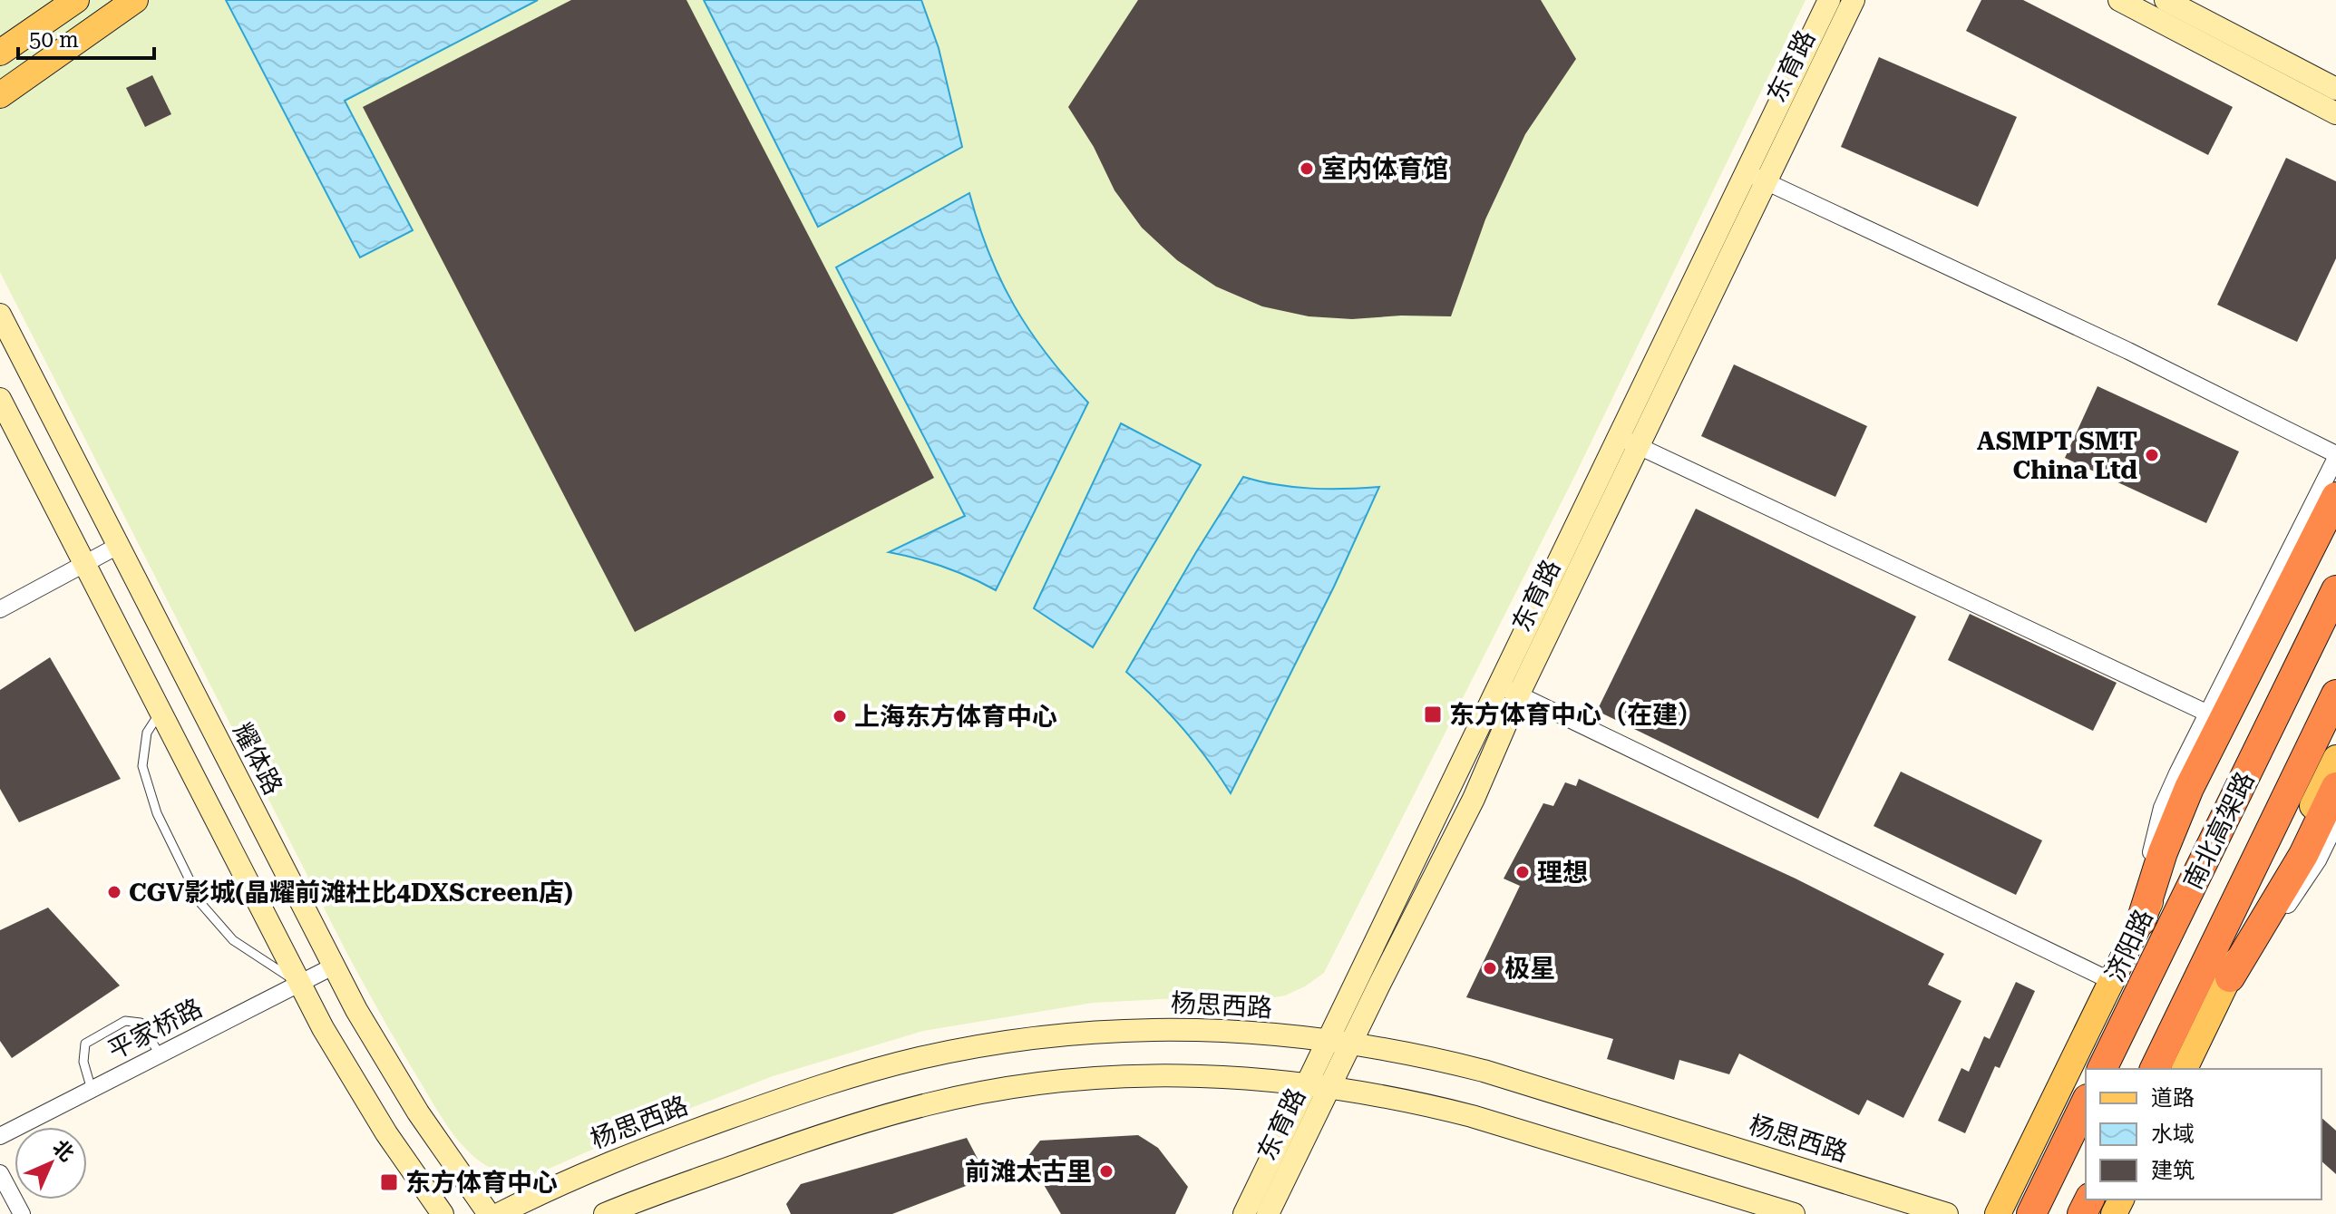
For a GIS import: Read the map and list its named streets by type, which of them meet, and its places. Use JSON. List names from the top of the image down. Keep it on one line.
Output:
{"streets":{"highway":["南北高架路"],"main road":["济阳路"],"street":["东育路","耀体路","杨思西路","平家桥路"]},"crossings":[["东育路","杨思西路"],["耀体路","平家桥路"]],"places":{"other":["室内体育馆","ASMPT SMT China Ltd","上海东方体育中心","理想","CGV影城(晶耀前滩杜比4DXScreen店)","极星","前滩太古里"],"transit":["东方体育中心（在建）","东方体育中心"]},"legend":["道路","水域","建筑"],"scale_bar":"50 m","north":"top right"}
